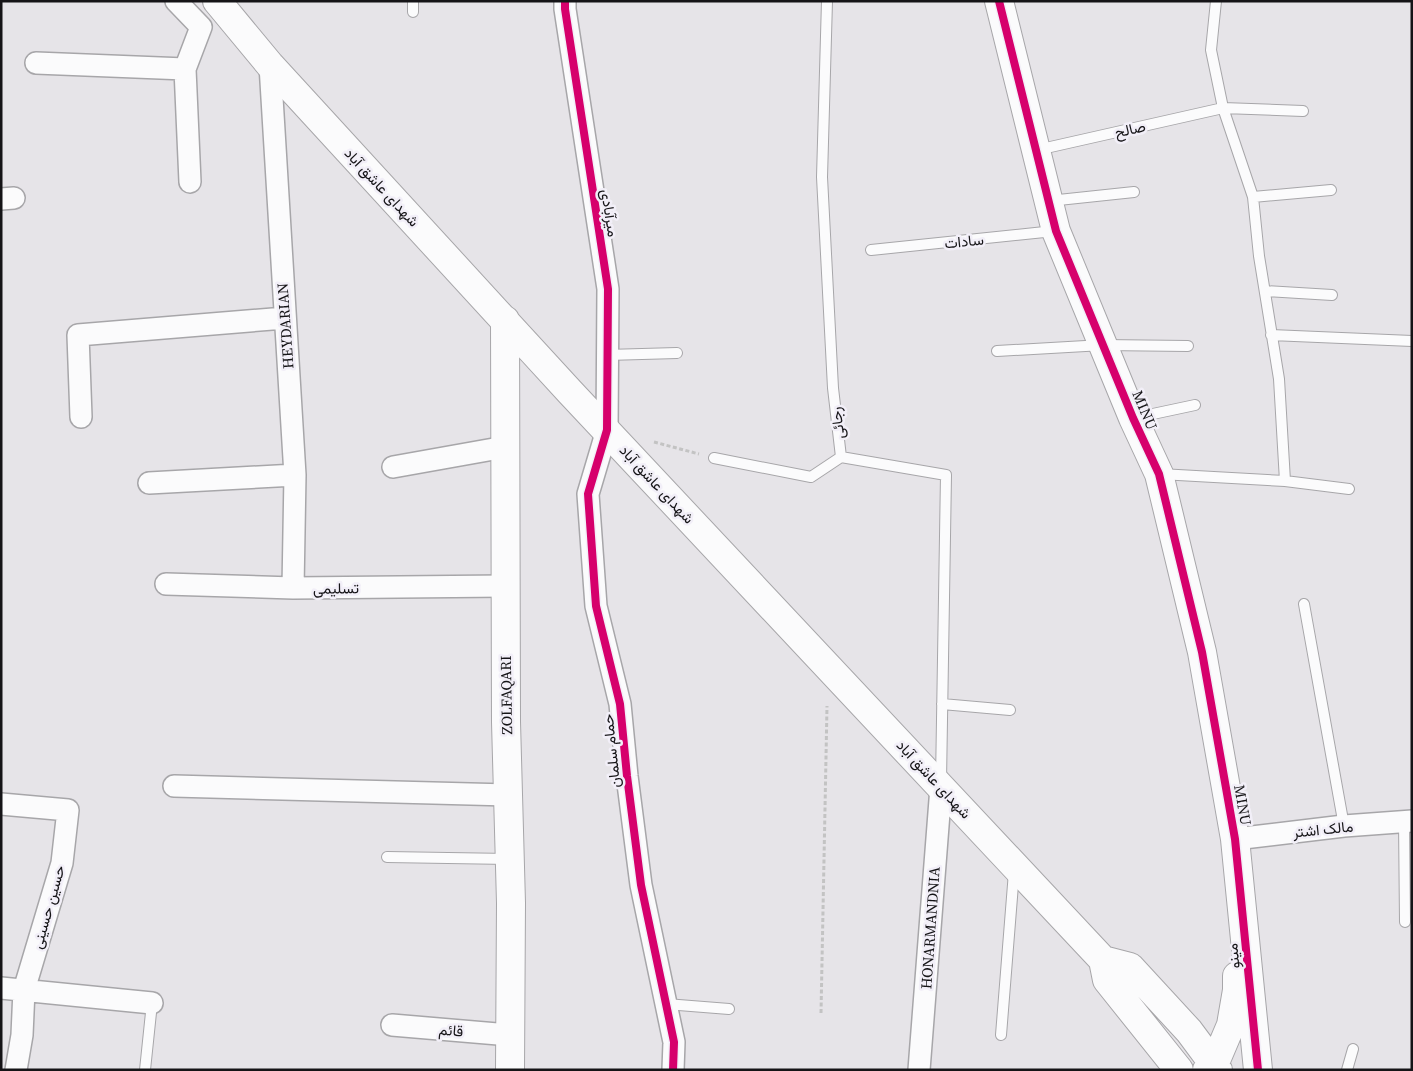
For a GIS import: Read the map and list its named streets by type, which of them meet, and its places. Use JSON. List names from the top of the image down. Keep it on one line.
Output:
{"streets":{"street":["شهدای عاشق آباد","میرآبادی","HEYDARIAN","MINU","تسلیمی","ZOLFAQARI","حمام سلمان","مالک اشتر","حسین حسینی","HONARMANDNIA","مینو","قائم"],"lane":["صالح","سادات","رجائی"]},"crossings":[["صالح","MINU"],["شهدای عاشق آباد","میرآبادی"],["شهدای عاشق آباد","HEYDARIAN"],["شهدای عاشق آباد","رجائی"],["شهدای عاشق آباد","ZOLFAQARI"],["شهدای عاشق آباد","حمام سلمان"],["شهدای عاشق آباد","HONARMANDNIA"],["میرآبادی","حمام سلمان"],["سادات","MINU"],["HEYDARIAN","تسلیمی"],["MINU","مالک اشتر"],["MINU","مینو"],["رجائی","HONARMANDNIA"],["تسلیمی","ZOLFAQARI"],["ZOLFAQARI","قائم"],["مالک اشتر","مینو"]]}
